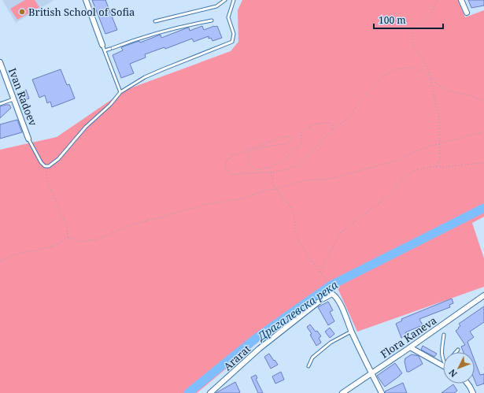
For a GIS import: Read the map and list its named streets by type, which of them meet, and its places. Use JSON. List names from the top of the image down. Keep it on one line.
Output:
{"streets":{"street":["Ivan Radoev","Flora Kaneva","Ararat"]},"water":["Драгалевска река"],"places":["British School of Sofia"],"scale_bar":"100 m","north":"bottom left"}
